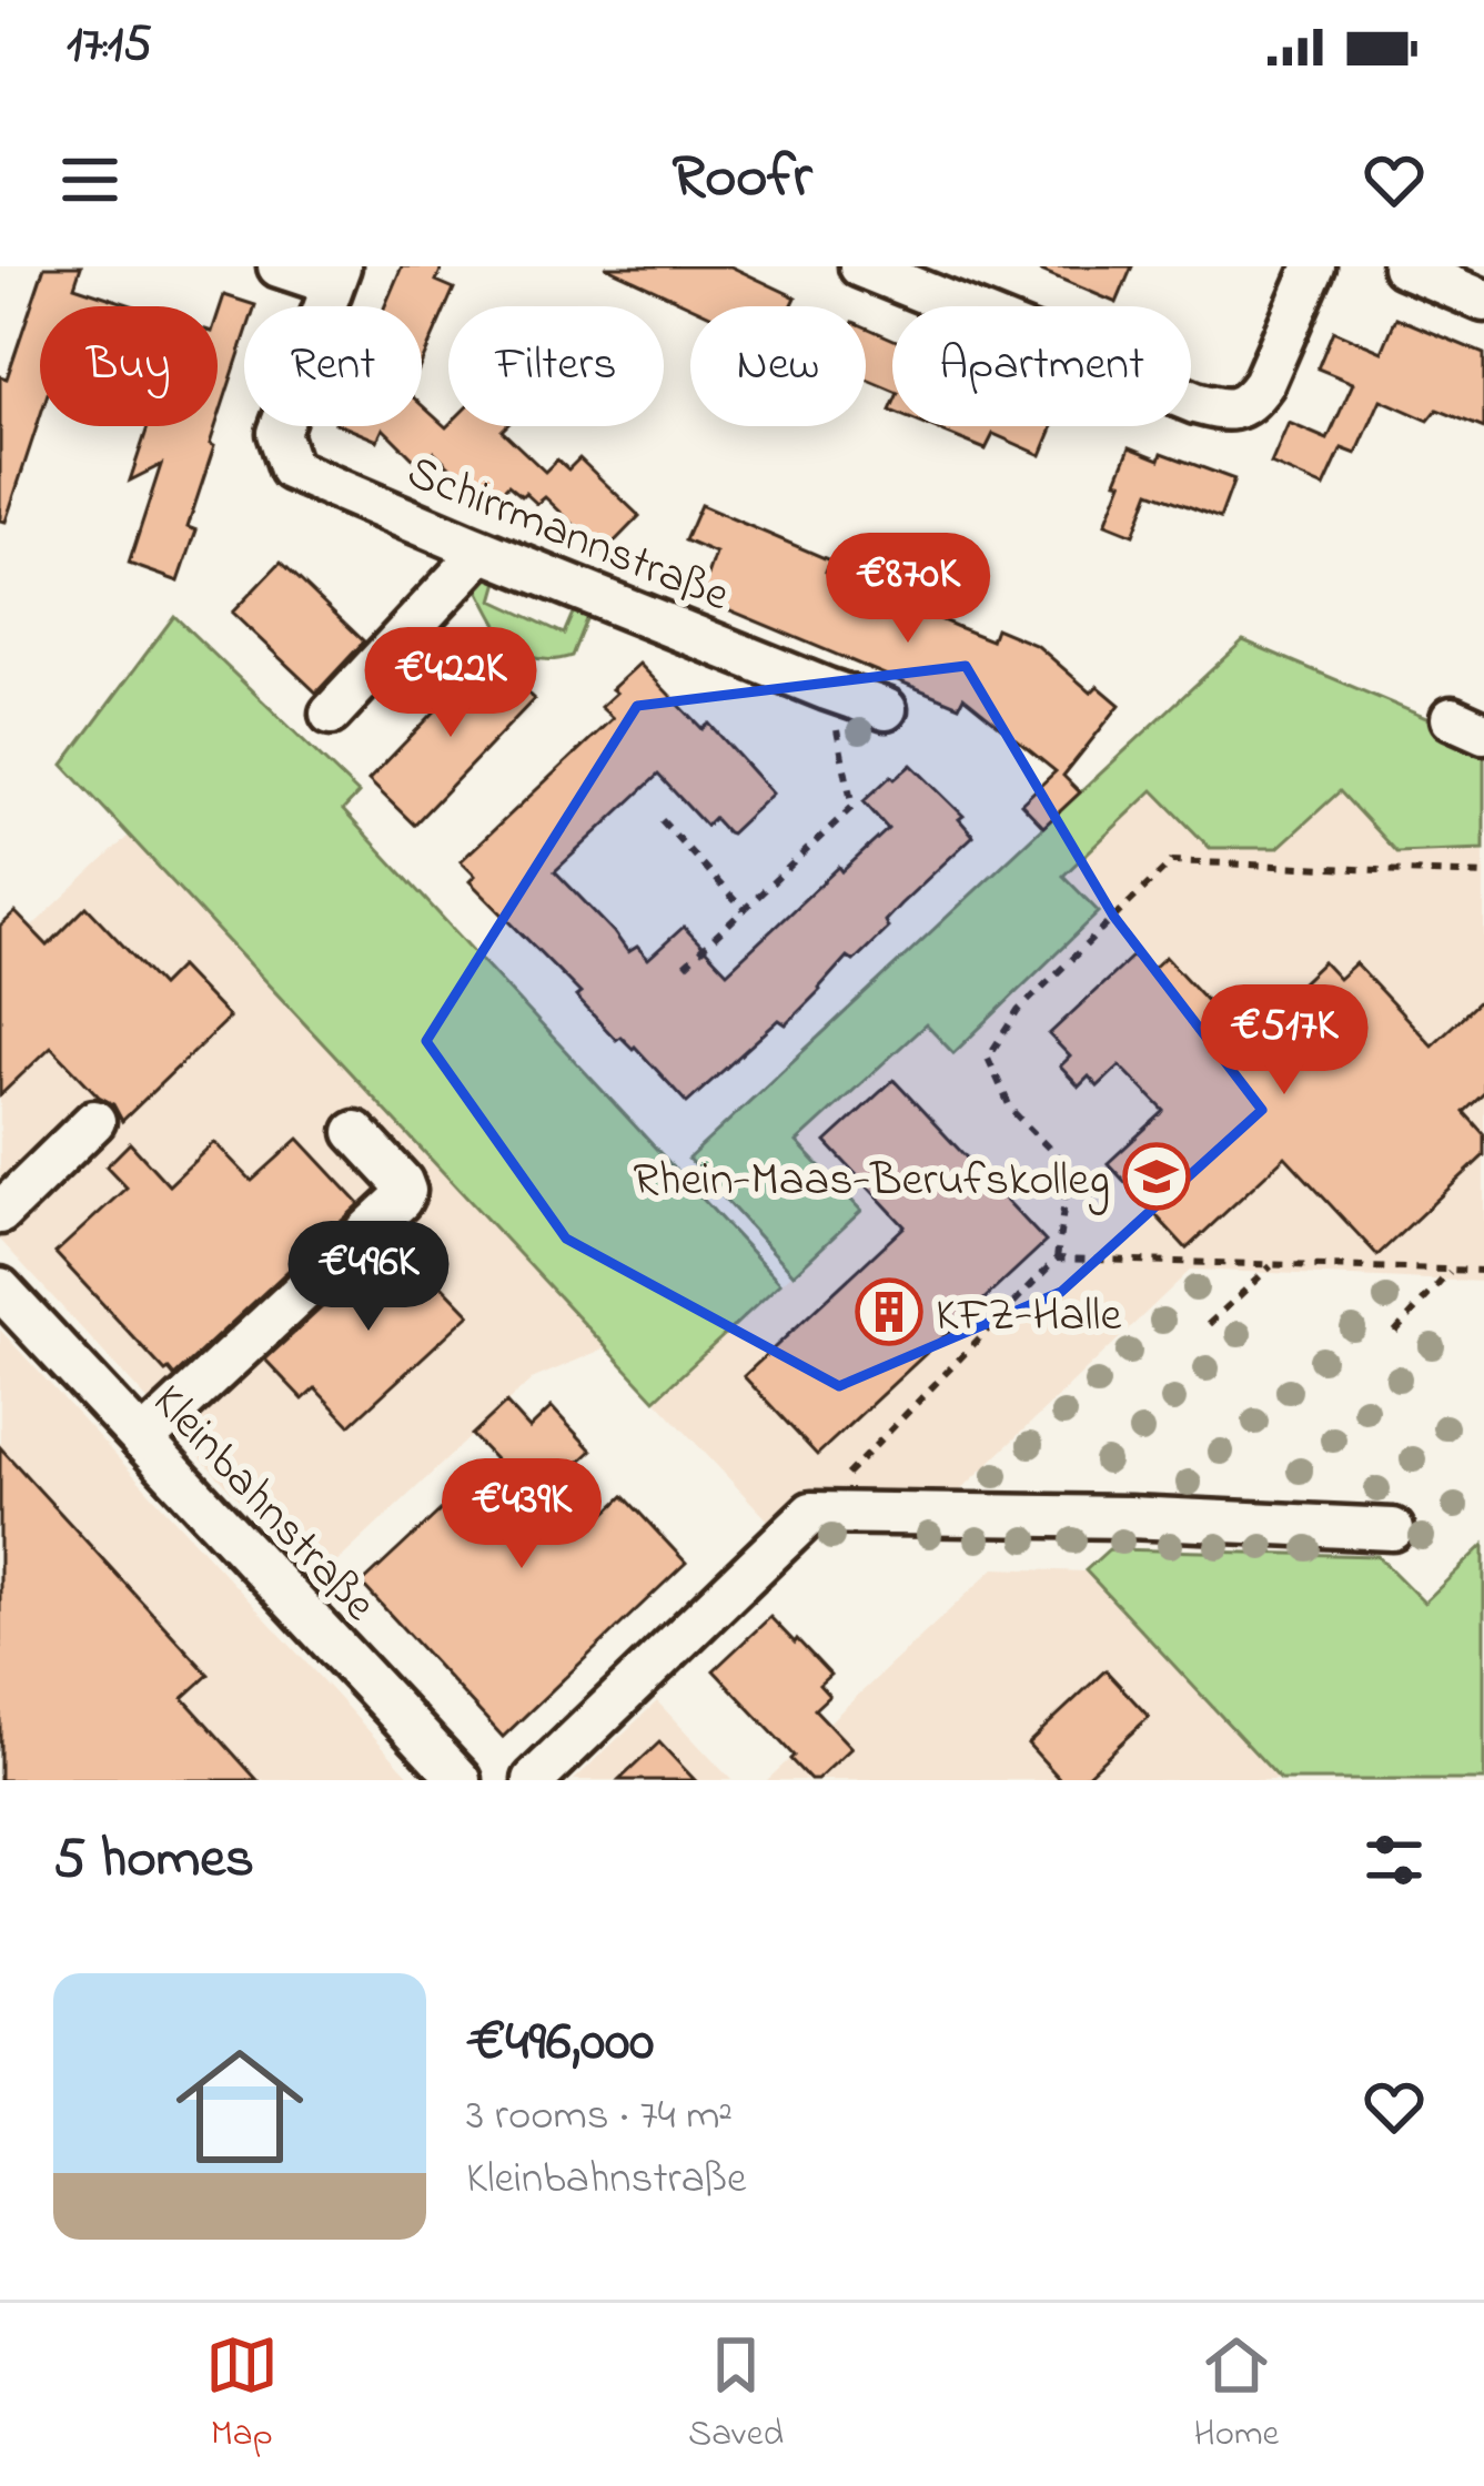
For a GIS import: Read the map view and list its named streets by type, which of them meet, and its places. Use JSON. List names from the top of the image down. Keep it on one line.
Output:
{"streets":{"street":["Schirrmannstraße","Kleinbahnstraße"]},"places":{"school or university":["Rhein-Maas-Berufskolleg"],"building":["KFZ-Halle"]},"page":{"status":"17:15","header":"Roofr","chip":["Buy","Rent","Filters","New","Apartment"],"price":["€870K","€422K","€517K","€496K","€439K"],"heading":"5 homes","list":[{"name":"€496,000","note":"3 rooms · 74 m² · Kleinbahnstraße"}],"tabs":["Map","Saved","Home"]}}
